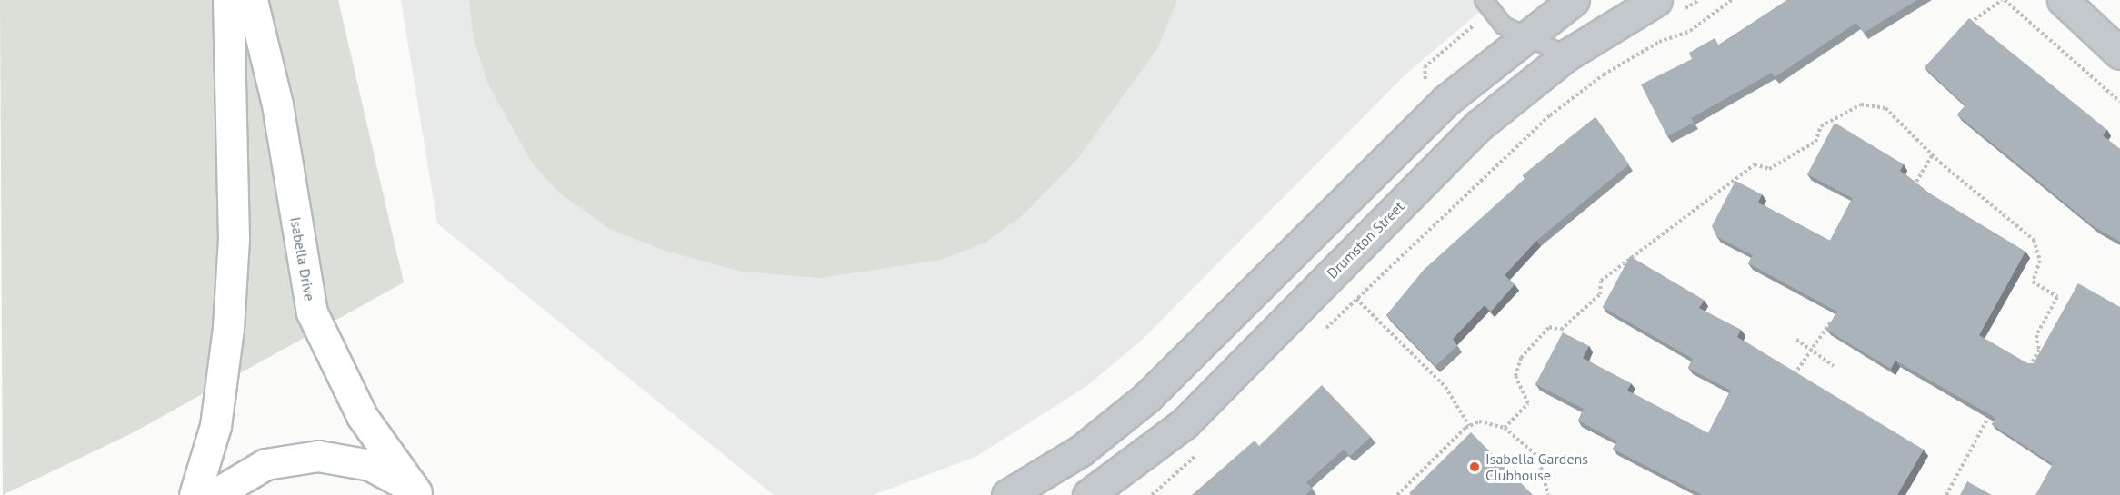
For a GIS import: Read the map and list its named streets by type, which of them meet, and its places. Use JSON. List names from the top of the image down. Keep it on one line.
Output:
{"streets":{"main road":["Isabella Drive"],"street":["Drumston Street"]},"places":["Isabella Gardens Clubhouse"]}
